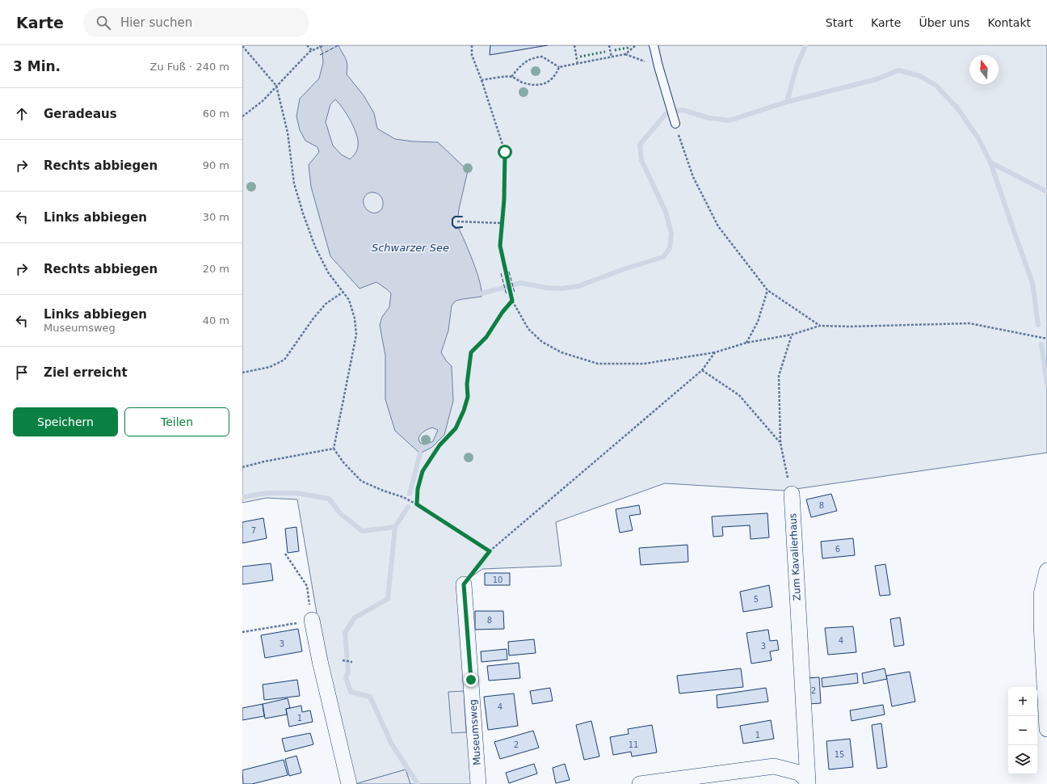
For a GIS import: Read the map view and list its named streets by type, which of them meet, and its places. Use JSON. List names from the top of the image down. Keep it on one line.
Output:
{"streets":{"street":["Zum Kavalierhaus","Museumsweg"]},"water":["Schwarzer See"],"house_numbers":["8","7","6","10","5","8","4","3","3","2","4","1","1","2","11","15"],"north":"top","page":{"header":"Karte","search":"Hier suchen","nav":["Start","Karte","Über uns","Kontakt"],"heading":["3 Min.","Zu Fuß · 240 m"],"list":[["Geradeaus","60 m"],["Rechts abbiegen","90 m"],["Links abbiegen","30 m"],["Rechts abbiegen","20 m"],["Links abbiegen","Museumsweg","40 m"],"Ziel erreicht"],"buttons":["Speichern","Teilen"],"map_buttons":["+","−"]}}
